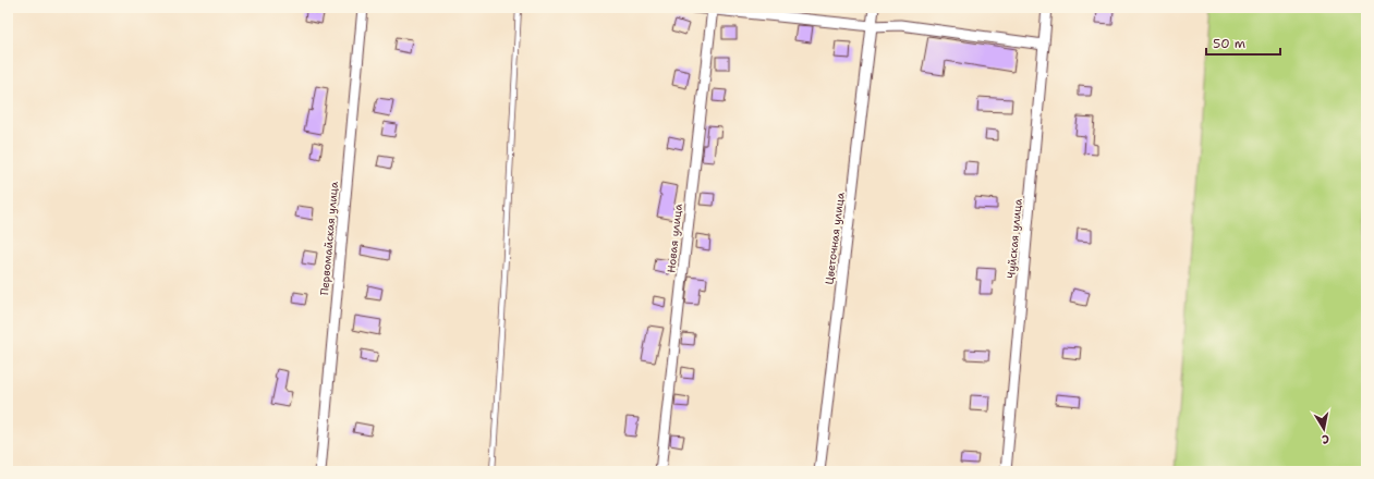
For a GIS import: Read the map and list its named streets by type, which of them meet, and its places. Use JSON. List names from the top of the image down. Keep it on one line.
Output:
{"streets":{"street":["Первомайская улица","Новая улица","Цветочная улица","Чуйская улица"]},"scale_bar":"50 m","north":"bottom"}
